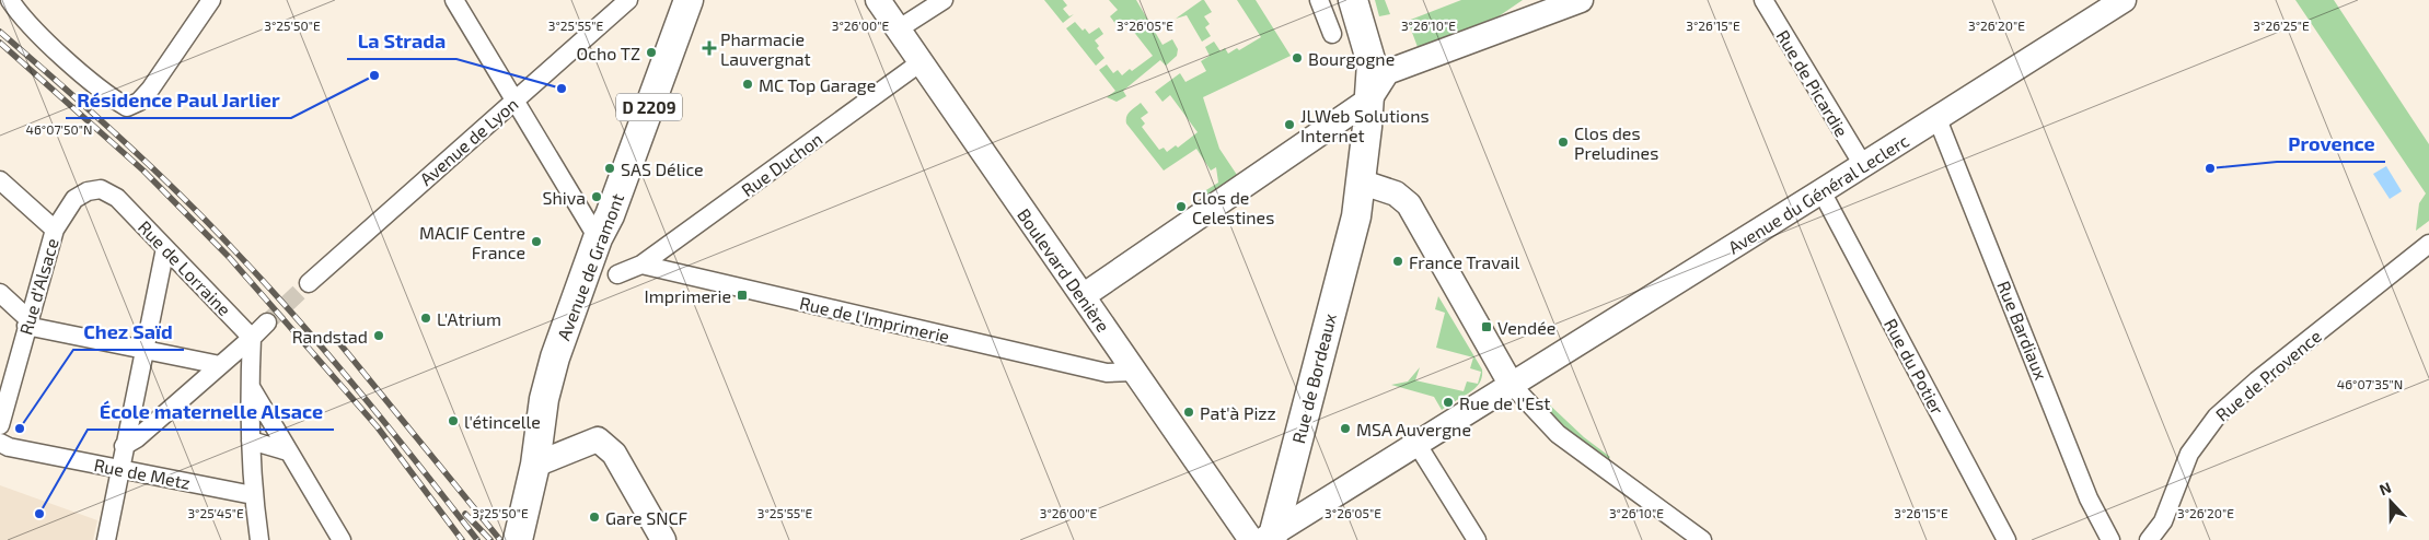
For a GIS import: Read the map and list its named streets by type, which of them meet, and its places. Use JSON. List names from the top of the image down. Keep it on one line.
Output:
{"streets":{"main road":["D 2209","Avenue de Gramont","Rue de Bordeaux"],"street":["Rue de Picardie","Avenue de Lyon","Rue Duchon","Avenue du Général Leclerc","Rue de Lorraine","Boulevard Denière","Rue d'Alsace","Rue de l'Imprimerie","Rue Bardiaux","Rue du Potier","Rue de Provence","Rue de Metz"]},"crossings":[["Rue de Picardie","Avenue du Général Leclerc"],["Rue Duchon","Boulevard Denière"],["Rue Duchon","Rue de l'Imprimerie"],["Avenue du Général Leclerc","Boulevard Denière"],["Avenue du Général Leclerc","Rue Bardiaux"],["Avenue du Général Leclerc","Rue du Potier"],["Avenue du Général Leclerc","Rue de Bordeaux"],["Rue de Lorraine","Rue d'Alsace"],["Boulevard Denière","Rue de l'Imprimerie"],["Boulevard Denière","Rue de Bordeaux"]],"places":{"health":["Pharmacie Lauvergnat"],"other":["Ocho TZ","Bourgogne","Résidence Paul Jarlier","MC Top Garage","La Strada","JLWeb Solutions Internet","Clos des Preludines","SAS Délice","Provence","Shiva","Clos de Celestines","MACIF Centre France","France Travail","L'Atrium","Randstad","Rue de l'Est","Pat'à Pizz","l'étincelle","Chez Saïd","MSA Auvergne","École maternelle Alsace","Gare SNCF"],"transit":["Imprimerie","Vendée"]},"north":"top","coordinates":["3°26'10\"E","3°26'15\"E","3°26'20\"E","3°26'25\"E","3°25'50\"E","3°25'55\"E","3°26'00\"E","3°26'05\"E","46°07'50\"N","46°07'35\"N","3°25'45\"E"]}
